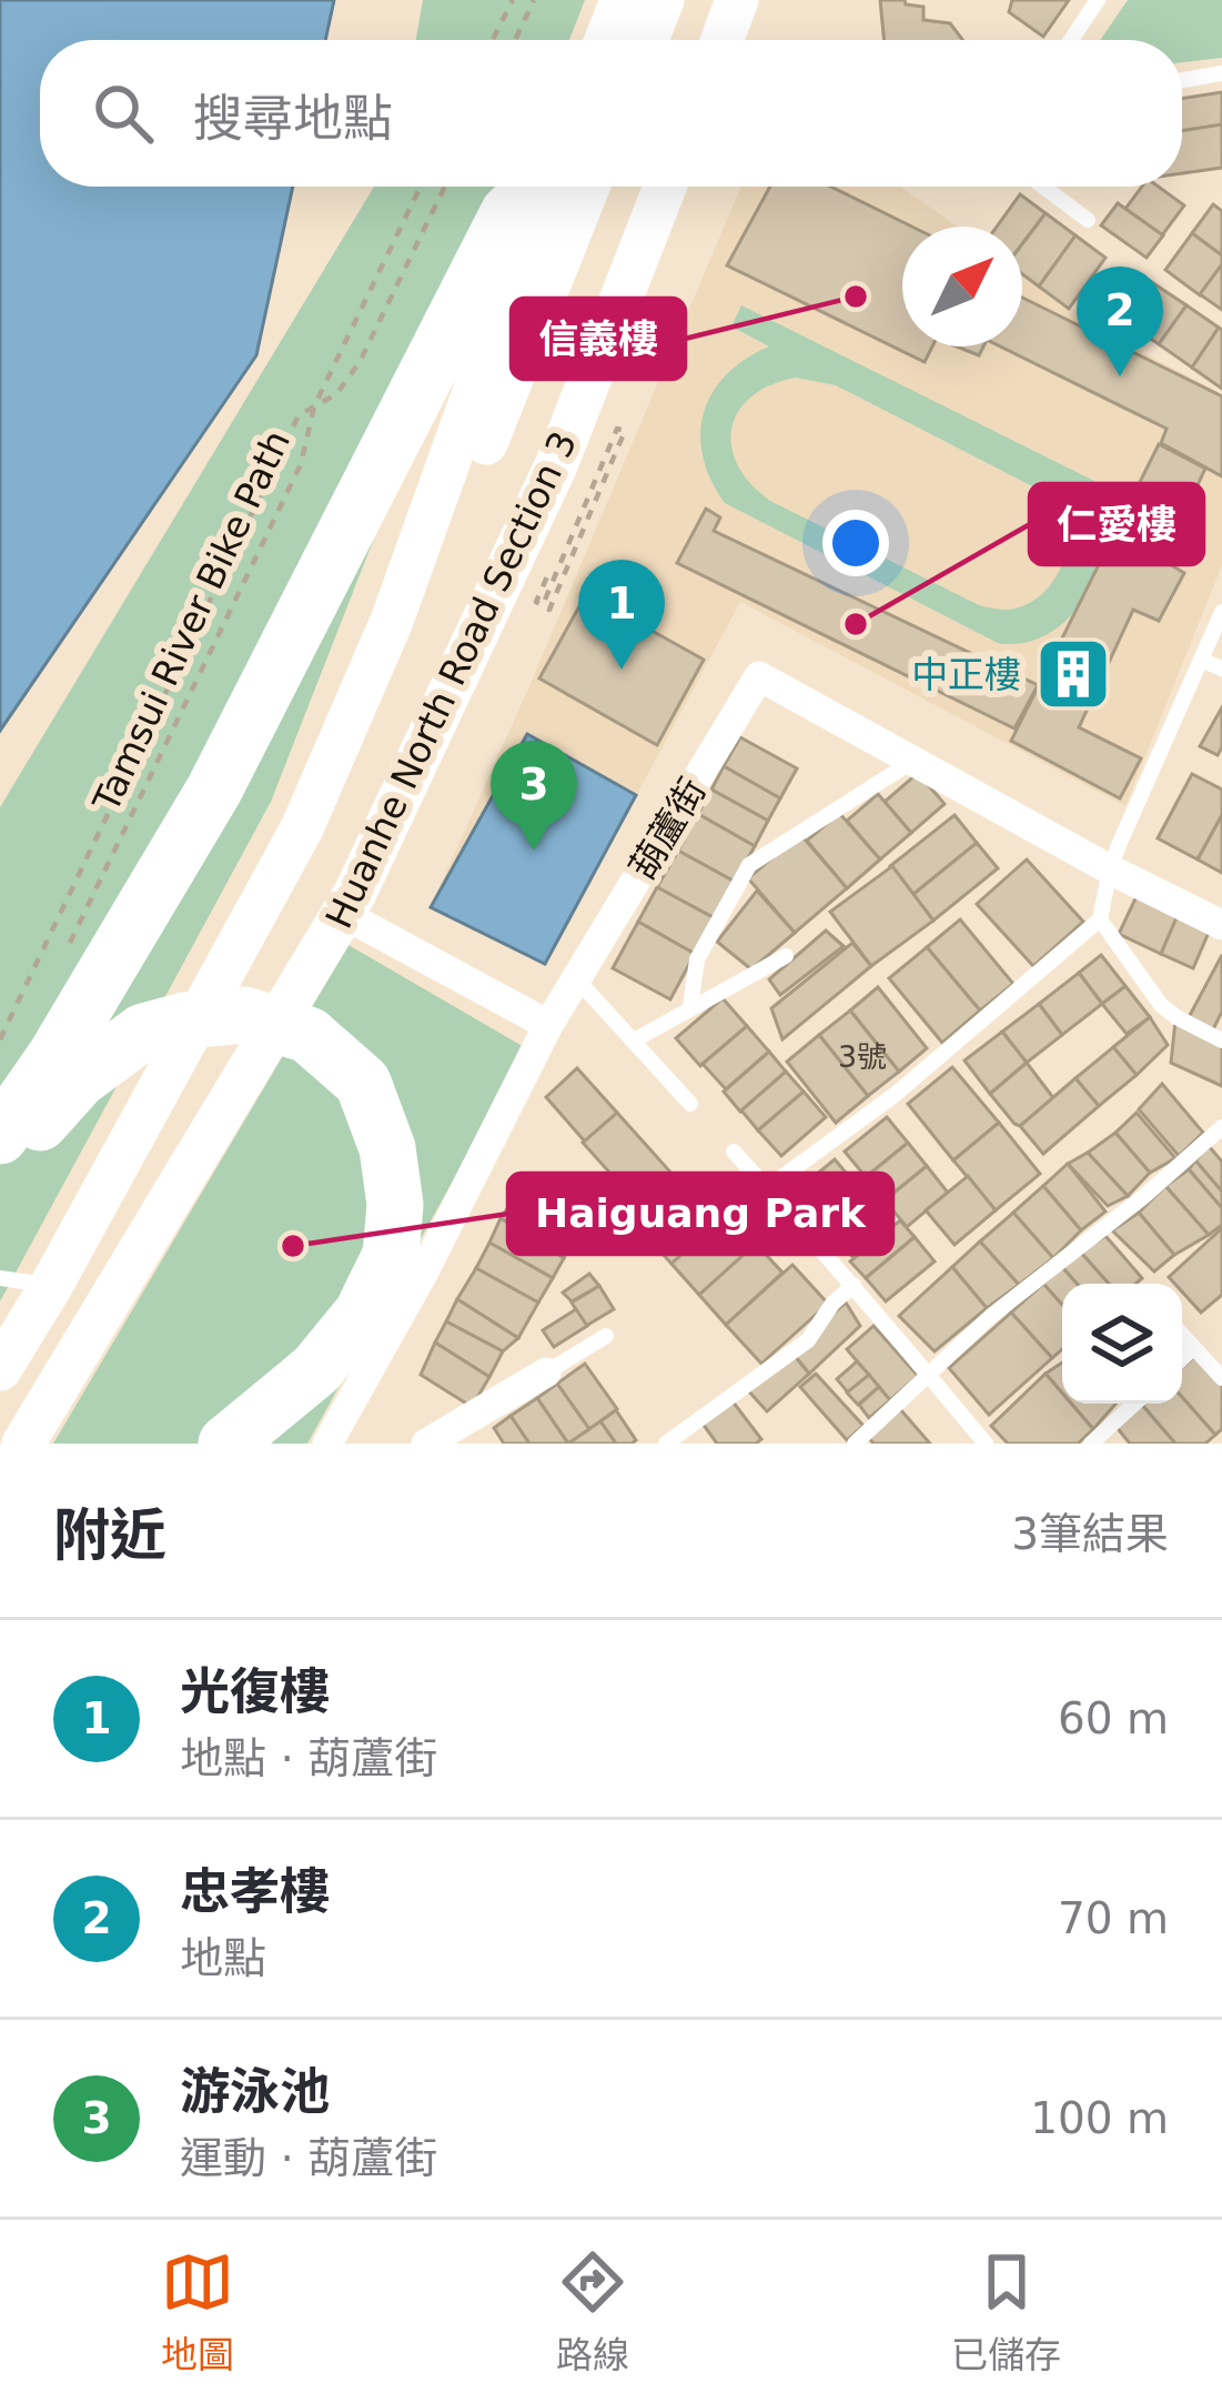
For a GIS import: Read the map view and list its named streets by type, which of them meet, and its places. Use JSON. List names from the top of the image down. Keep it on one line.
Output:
{"streets":{"main road":["Huanhe North Road Section 3"],"street":["葫蘆街"],"path":["Tamsui River Bike Path"]},"places":{"other":["信義樓","仁愛樓","Haiguang Park"],"building":["中正樓"]},"house_numbers":["3號"],"north":"top right","page":{"search":"搜尋地點","pins":["2","1","3"],"heading":["附近","3筆結果"],"list":[{"mark":"1","name":"光復樓","note":"地點 · 葫蘆街","value":"60 m"},{"mark":"2","name":"忠孝樓","note":"地點","value":"70 m"},{"mark":"3","name":"游泳池","note":"運動 · 葫蘆街","value":"100 m"}],"nav":["地圖","路線","已儲存"]}}
